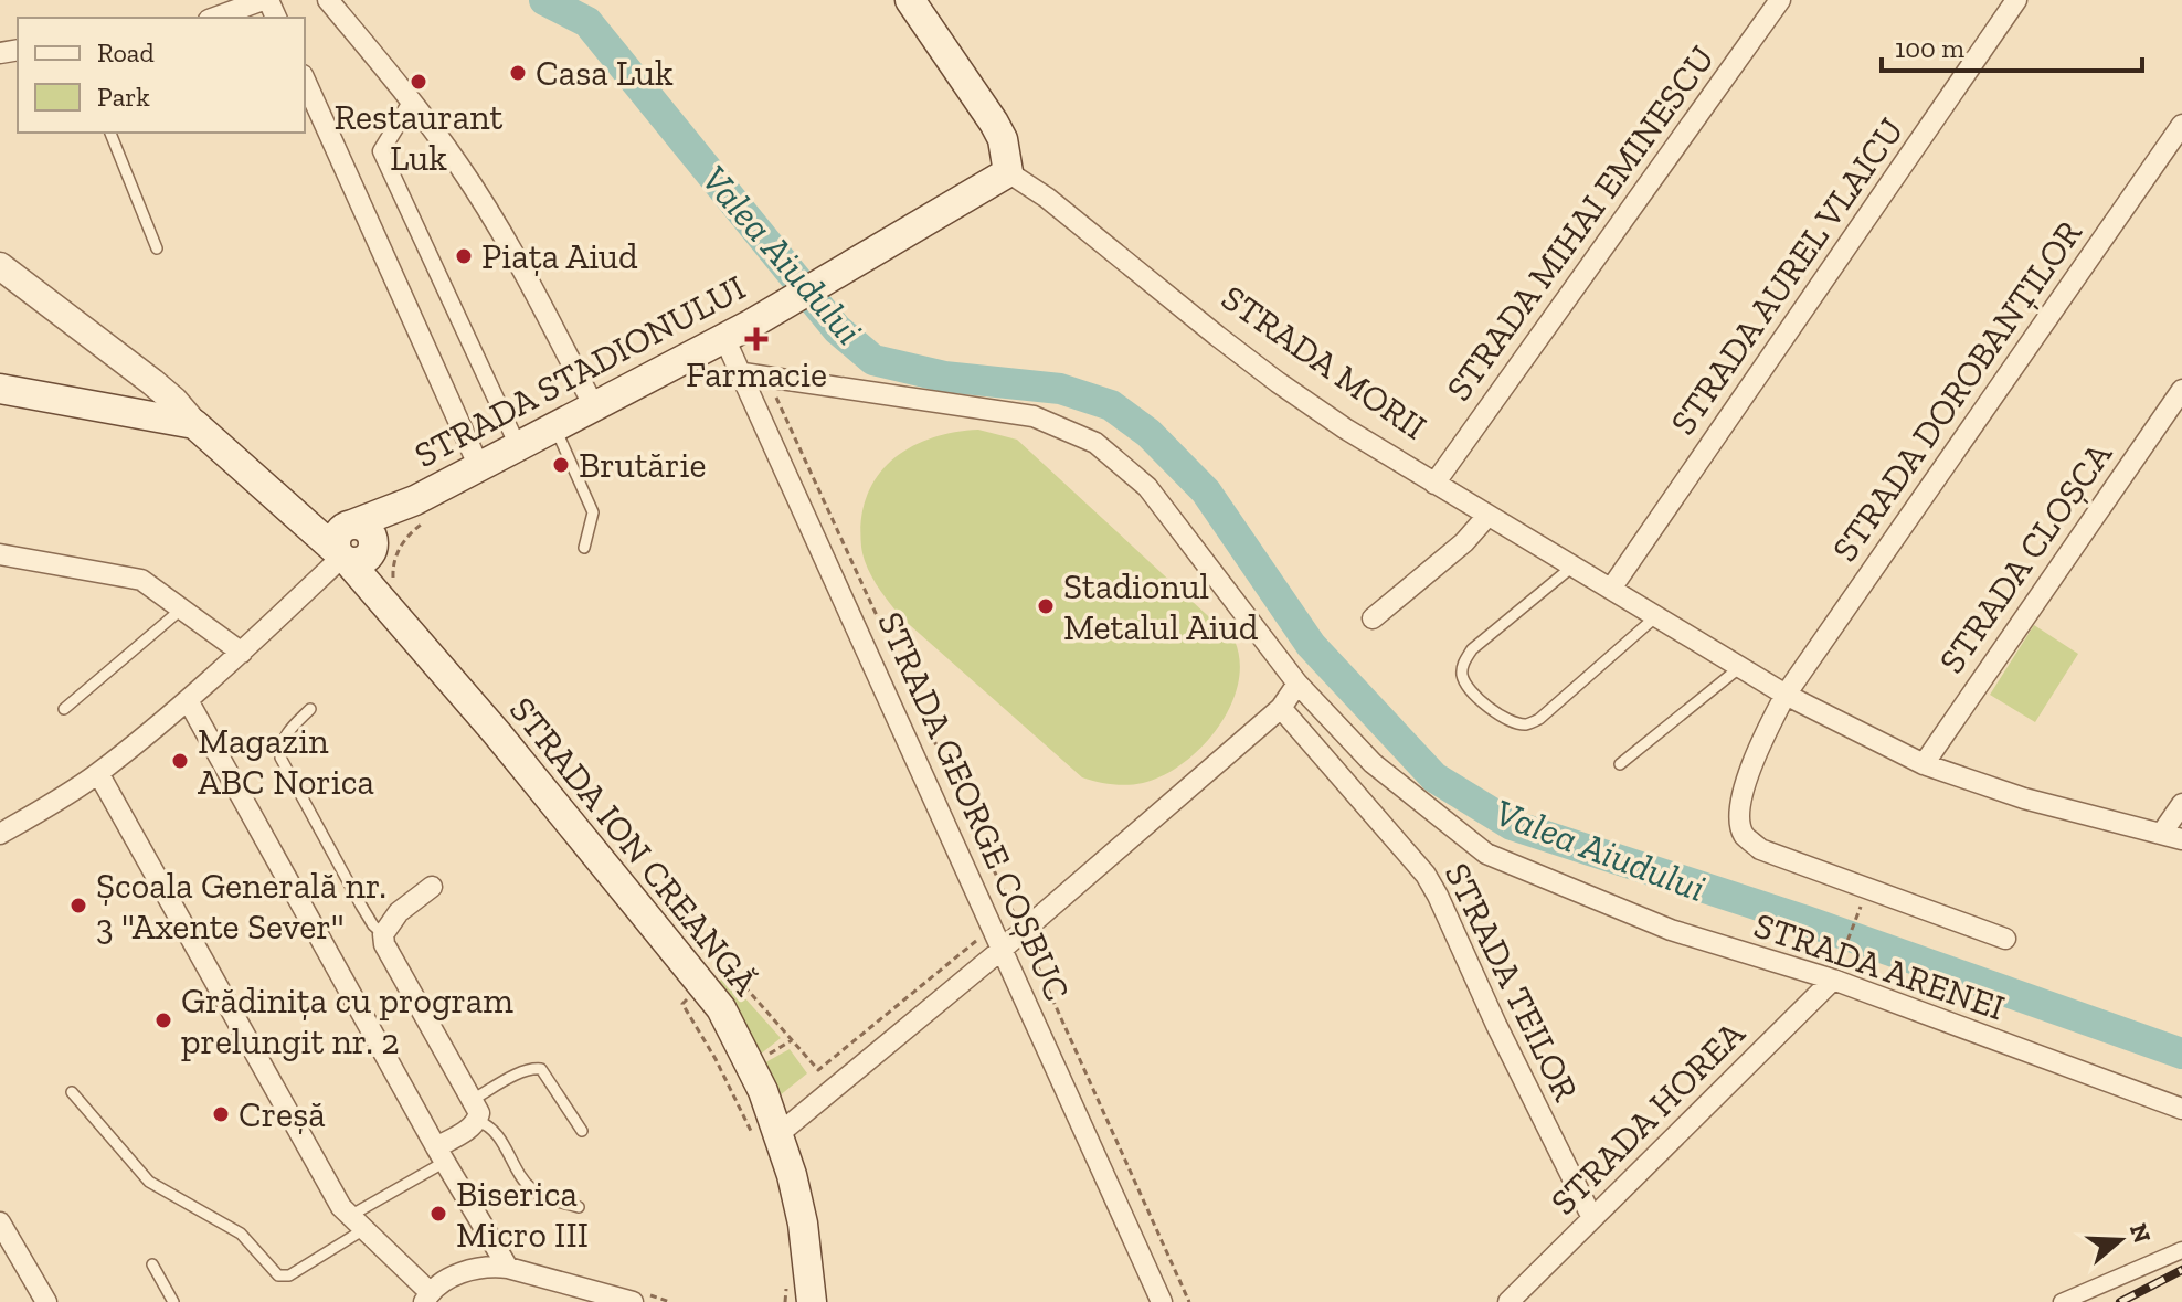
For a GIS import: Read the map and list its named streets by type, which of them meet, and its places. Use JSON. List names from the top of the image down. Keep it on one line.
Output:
{"streets":{"main road":["STRADA STADIONULUI","STRADA ION CREANGĂ"],"street":["STRADA MIHAI EMINESCU","STRADA AUREL VLAICU","STRADA MORII","STRADA DOROBANȚILOR","STRADA CLOȘCA","STRADA GEORGE COȘBUC","STRADA ARENEI","STRADA TEILOR","STRADA HOREA"]},"crossings":[["STRADA MIHAI EMINESCU","STRADA MORII"],["STRADA AUREL VLAICU","STRADA MORII"],["STRADA MORII","STRADA STADIONULUI"],["STRADA MORII","STRADA DOROBANȚILOR"],["STRADA MORII","STRADA CLOȘCA"],["STRADA STADIONULUI","STRADA GEORGE COȘBUC"],["STRADA STADIONULUI","STRADA ION CREANGĂ"],["STRADA GEORGE COȘBUC","STRADA ARENEI"],["STRADA ARENEI","STRADA HOREA"],["STRADA TEILOR","STRADA HOREA"]],"water":["Valea Aiudului"],"places":{"other":["Casa Luk","Restaurant Luk","Piața Aiud","Brutărie","Stadionul Metalul Aiud","Magazin ABC Norica","Școala Generală nr. 3 \"Axente Sever\"","Grădinița cu program prelungit nr. 2","Creșă","Biserica Micro III"],"health":["Farmacie"]},"legend":["Road","Park"],"scale_bar":"100 m","north":"right"}
